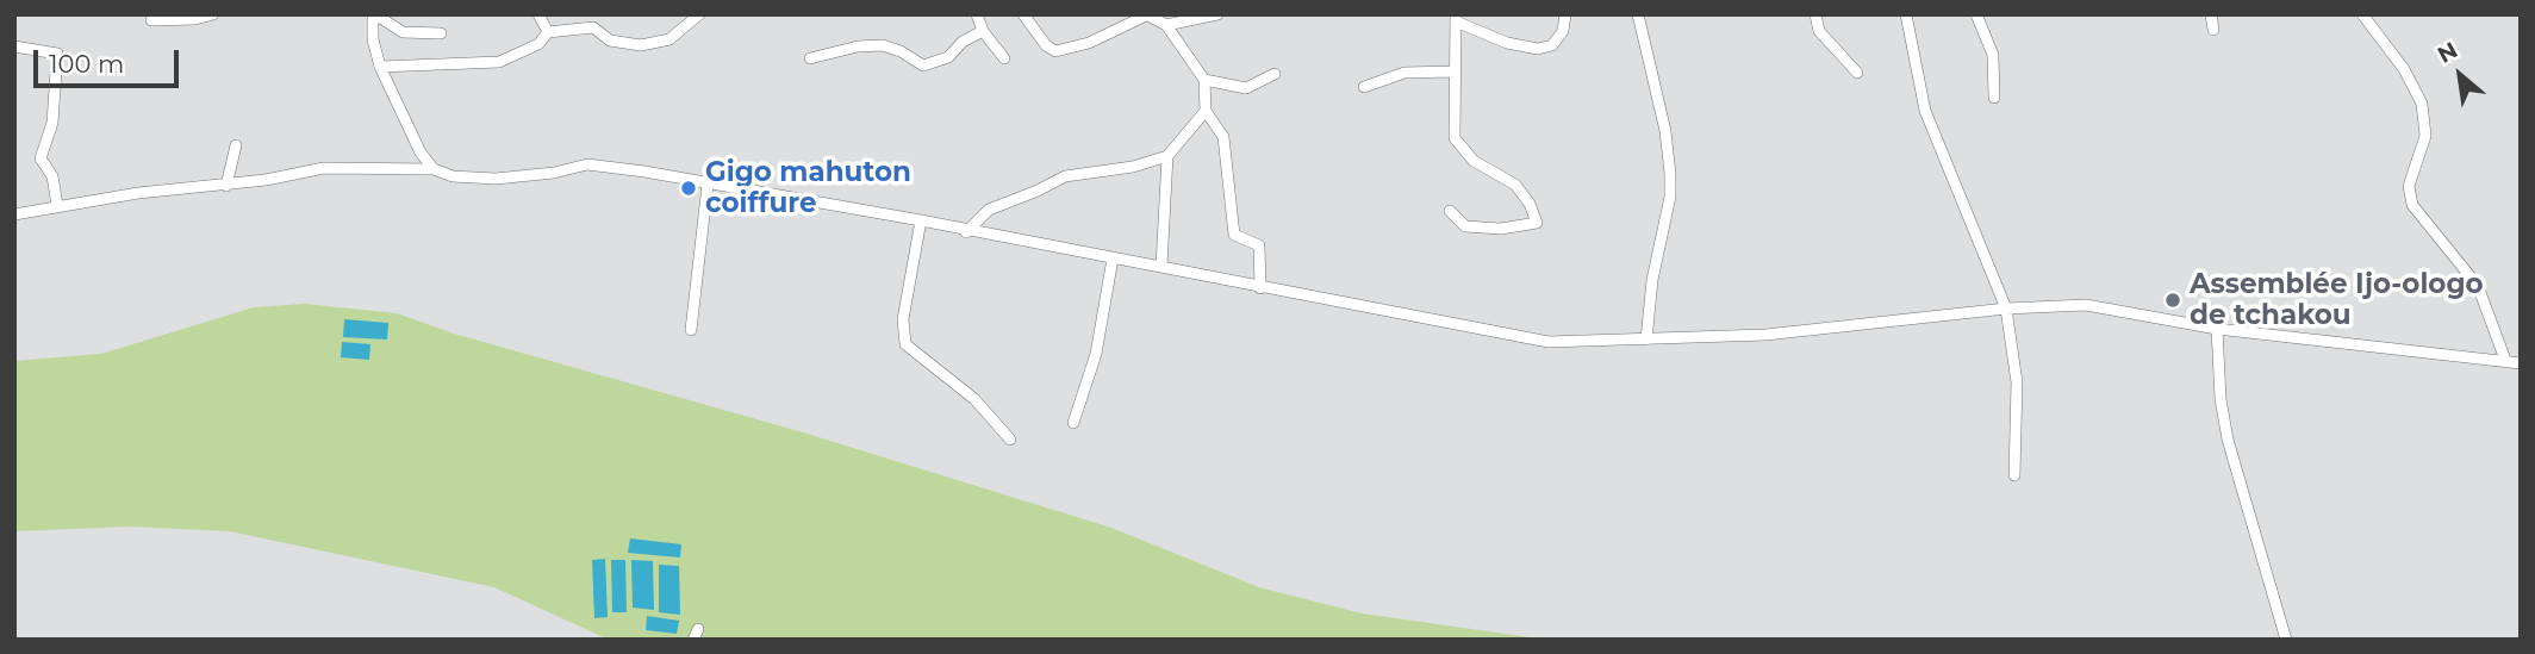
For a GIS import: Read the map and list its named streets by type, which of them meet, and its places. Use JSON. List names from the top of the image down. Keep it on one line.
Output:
{"places":["Gigo mahuton coiffure","Assemblée Ijo-ologo de tchakou"],"scale_bar":"100 m","north":"top left"}
